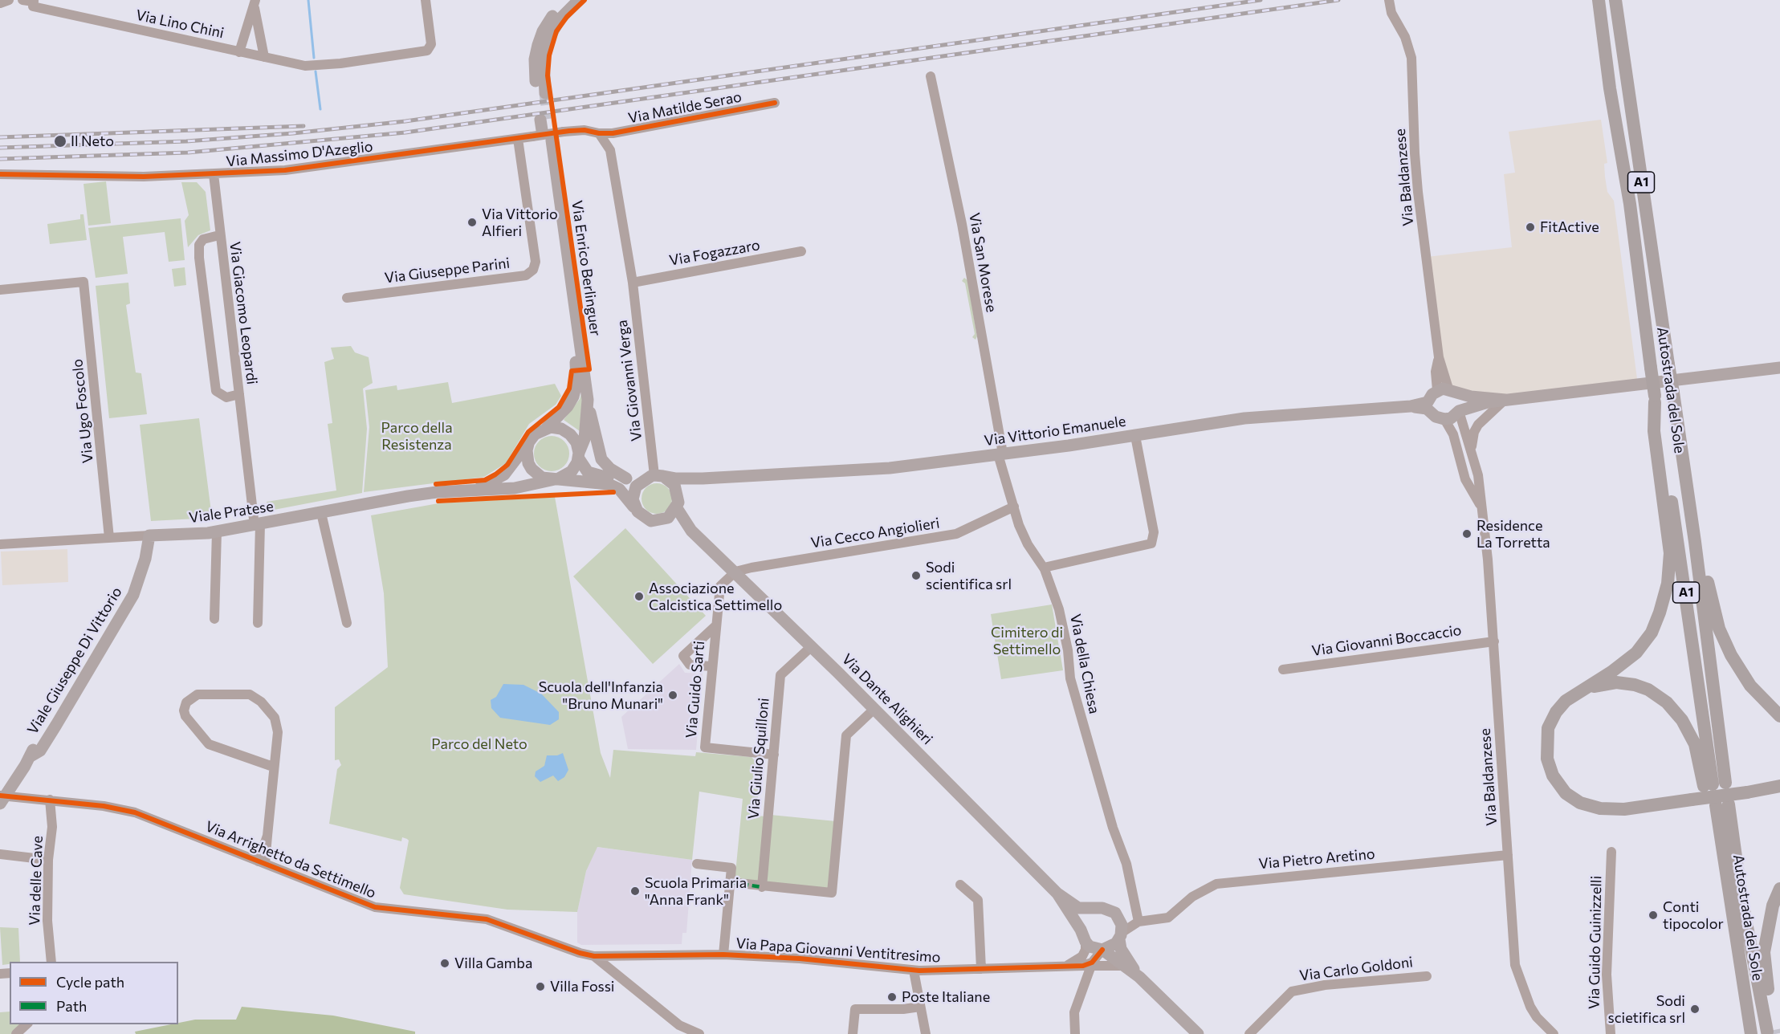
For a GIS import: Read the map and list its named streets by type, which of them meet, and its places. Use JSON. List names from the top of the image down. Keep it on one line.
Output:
{"streets":{"highway":["A1","Autostrada del Sole"],"main road":["Via Enrico Berlinguer","Via Vittorio Emanuele","Viale Pratese","Viale Giuseppe Di Vittorio","Via Dante Alighieri"],"street":["Via Lino Chini","Via Matilde Serao","Via Massimo D'Azeglio","Via Baldanzese","Via Fogazzaro","Via San Morese","Via Giuseppe Parini","Via Giacomo Leopardi","Via Giovanni Verga","Via Ugo Foscolo","Via Cecco Angiolieri","Via Giovanni Boccaccio","Via della Chiesa","Via Guido Sarti","Via Giulio Squilloni","Via Pietro Aretino","Via Arrighetto da Settimello","Via delle Cave","Via Guido Guinizzelli","Via Papa Giovanni Ventitresimo","Via Carlo Goldoni"]},"crossings":[["Via Matilde Serao","Via Massimo D'Azeglio"],["Via Matilde Serao","Via Giovanni Verga"],["Via Massimo D'Azeglio","Via Enrico Berlinguer"],["Via Massimo D'Azeglio","Via Giuseppe Parini"],["Via Massimo D'Azeglio","Via Giacomo Leopardi"],["Via Massimo D'Azeglio","Via Giovanni Verga"],["Via Baldanzese","Via Vittorio Emanuele"],["Via Baldanzese","Via Giovanni Boccaccio"],["Via Baldanzese","Via Pietro Aretino"],["Via Fogazzaro","Via Giovanni Verga"],["Via San Morese","Via Vittorio Emanuele"],["Via San Morese","Via della Chiesa"],["Via Enrico Berlinguer","Viale Pratese"],["Via Giacomo Leopardi","Viale Pratese"],["Via Giovanni Verga","Via Vittorio Emanuele"],["Via Giovanni Verga","Viale Pratese"],["Via Giovanni Verga","Via Dante Alighieri"],["Via Ugo Foscolo","Viale Pratese"],["Via Vittorio Emanuele","Viale Pratese"],["Via Vittorio Emanuele","Via della Chiesa"],["Via Vittorio Emanuele","Via Dante Alighieri"],["Viale Pratese","Viale Giuseppe Di Vittorio"],["Viale Pratese","Via Dante Alighieri"],["Via Cecco Angiolieri","Via della Chiesa"],["Via Cecco Angiolieri","Via Guido Sarti"],["Via Cecco Angiolieri","Via Dante Alighieri"],["Viale Giuseppe Di Vittorio","Via Arrighetto da Settimello"],["Via della Chiesa","Via Pietro Aretino"],["Via Guido Sarti","Via Dante Alighieri"],["Via Guido Sarti","Via Giulio Squilloni"],["Via Dante Alighieri","Via Giulio Squilloni"],["Via Dante Alighieri","Via Papa Giovanni Ventitresimo"],["Via Arrighetto da Settimello","Via delle Cave"],["Via Arrighetto da Settimello","Via Papa Giovanni Ventitresimo"]],"parks":["Parco della Resistenza","Cimitero di Settimello","Parco del Neto"],"places":["Il Neto","Via Vittorio Alfieri","FitActive","Residence La Torretta","Sodi scientifica srl","Associazione Calcistica Settimello","Scuola dell'Infanzia \"Bruno Munari\"","Scuola Primaria \"Anna Frank\"","Conti tipocolor","Villa Gamba","Villa Fossi","Poste Italiane","Sodi scietifica srl"],"legend":["Cycle path","Path"]}
